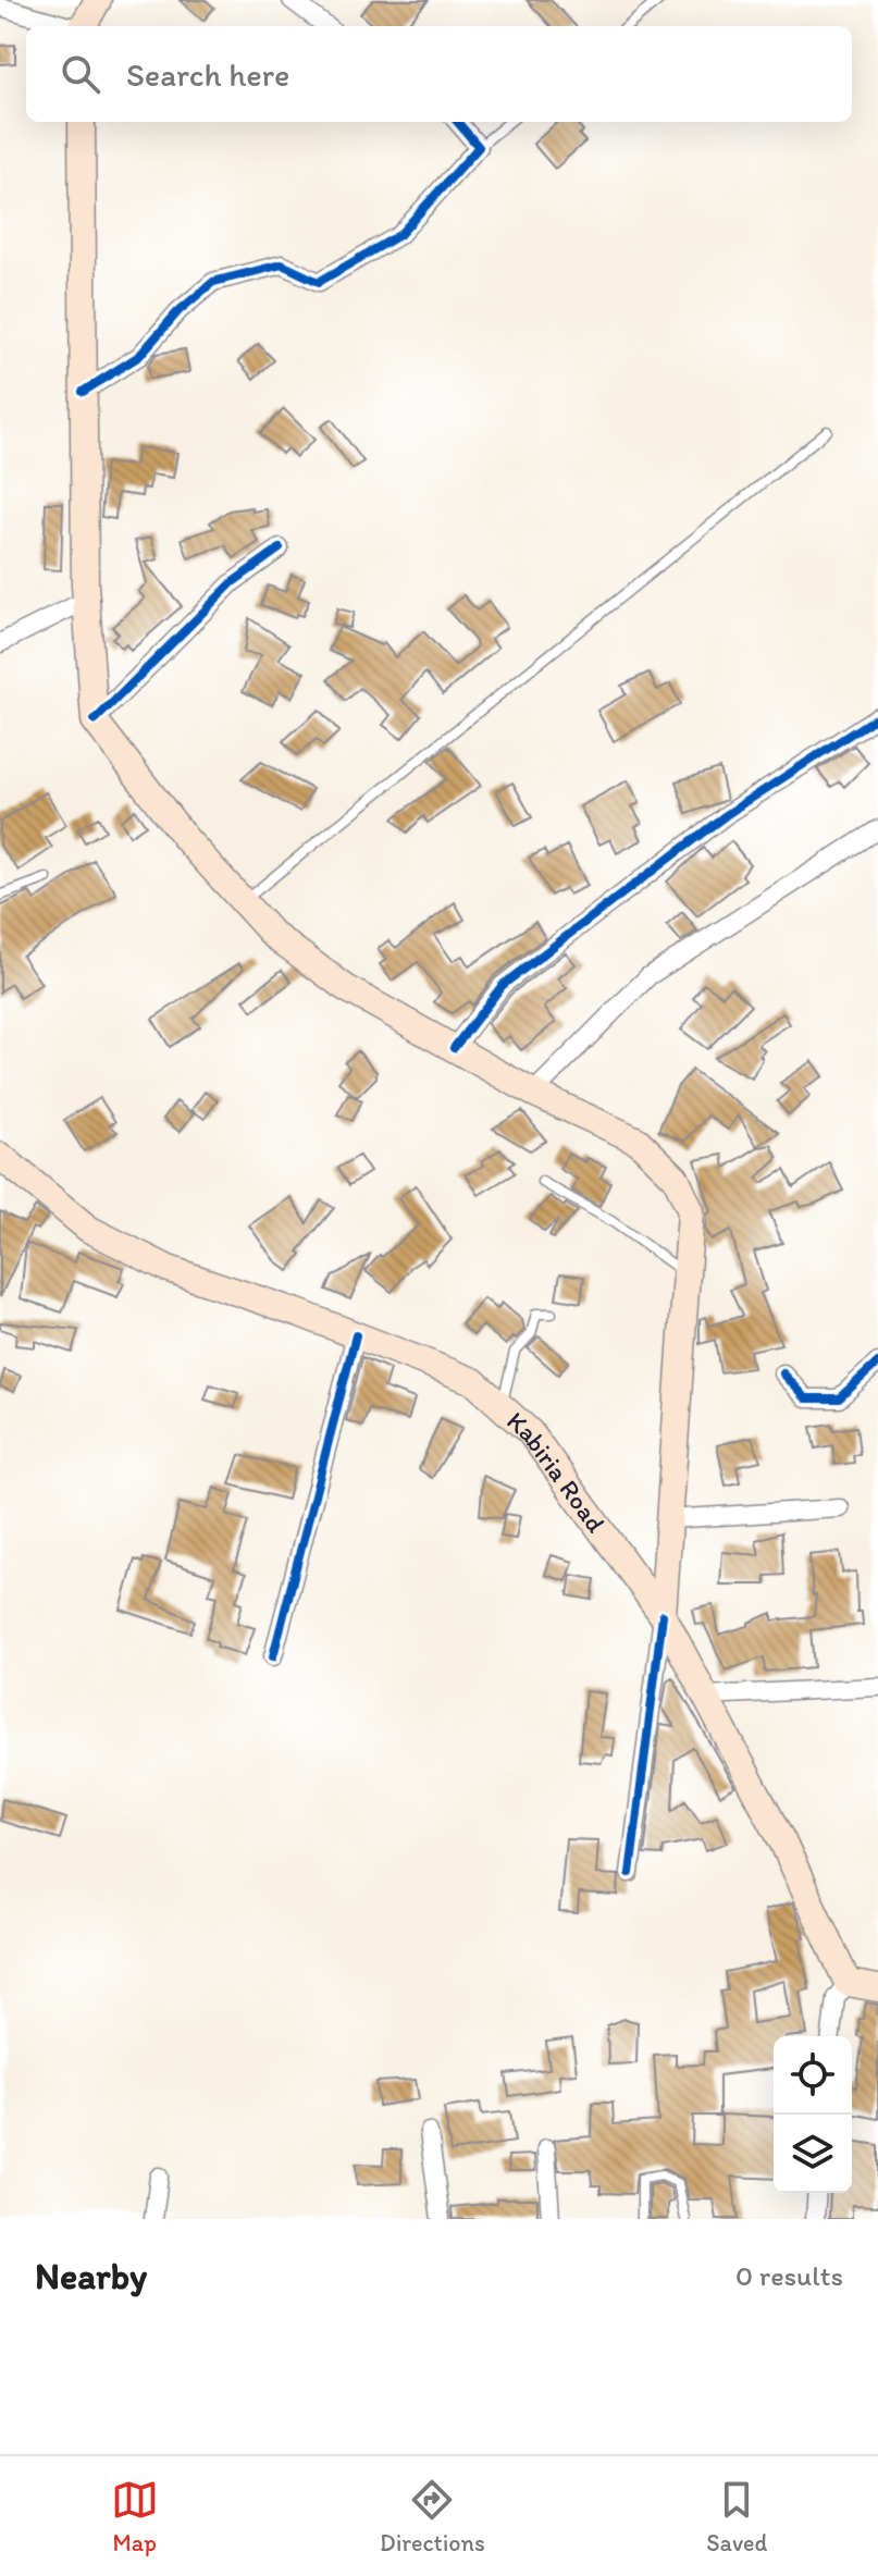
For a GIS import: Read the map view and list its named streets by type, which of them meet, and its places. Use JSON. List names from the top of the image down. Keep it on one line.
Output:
{"streets":{"main road":["Kabiria Road"]},"page":{"search":"Search here","heading":["Nearby","0 results"],"nav":["Map","Directions","Saved"]}}
